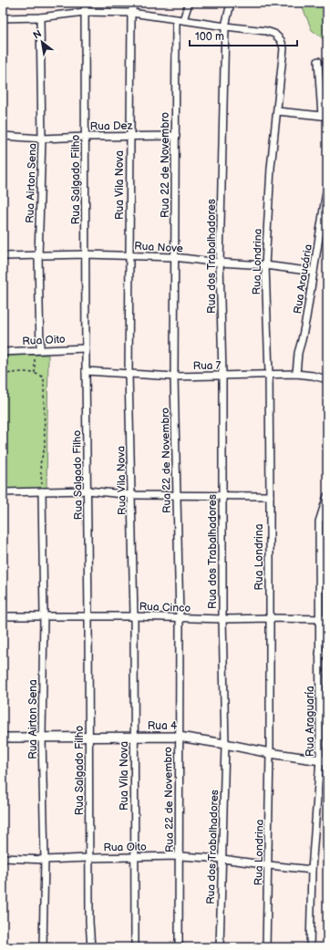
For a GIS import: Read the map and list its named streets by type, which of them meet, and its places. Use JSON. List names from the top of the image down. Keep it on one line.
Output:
{"streets":{"street":["Rua Dez","Rua 22 de Novembro","Rua Salgado Filho","Rua Airton Sena","Rua Vila Nova","Rua Nove","Rua dos Trabalhadores","Rua Londrina","Rua Araucária","Rua Oito","Rua 7","Rua Cinco","Rua Araguaría","Rua 4"]},"crossings":[["Rua Dez","Rua 22 de Novembro"],["Rua Dez","Rua Salgado Filho"],["Rua Dez","Rua Airton Sena"],["Rua Dez","Rua Vila Nova"],["Rua 22 de Novembro","Rua Nove"],["Rua 22 de Novembro","Rua Londrina"],["Rua 22 de Novembro","Rua Oito"],["Rua 22 de Novembro","Rua 7"],["Rua 22 de Novembro","Rua Cinco"],["Rua 22 de Novembro","Rua 4"],["Rua Salgado Filho","Rua Nove"],["Rua Salgado Filho","Rua Oito"],["Rua Salgado Filho","Rua 7"],["Rua Salgado Filho","Rua Cinco"],["Rua Salgado Filho","Rua 4"],["Rua Airton Sena","Rua Nove"],["Rua Airton Sena","Rua Oito"],["Rua Airton Sena","Rua Cinco"],["Rua Airton Sena","Rua 4"],["Rua Vila Nova","Rua Nove"],["Rua Vila Nova","Rua Oito"],["Rua Vila Nova","Rua 7"],["Rua Vila Nova","Rua Cinco"],["Rua Vila Nova","Rua 4"],["Rua Nove","Rua dos Trabalhadores"],["Rua Nove","Rua Londrina"],["Rua Nove","Rua Araucária"],["Rua dos Trabalhadores","Rua Londrina"],["Rua dos Trabalhadores","Rua Oito"],["Rua dos Trabalhadores","Rua 7"],["Rua dos Trabalhadores","Rua Cinco"],["Rua dos Trabalhadores","Rua 4"],["Rua Londrina","Rua Oito"],["Rua Londrina","Rua 7"],["Rua Londrina","Rua Cinco"],["Rua Londrina","Rua 4"],["Rua Araucária","Rua 7"],["Rua Oito","Rua Araguaría"],["Rua Cinco","Rua Araguaría"],["Rua Araguaría","Rua 4"]],"scale_bar":"100 m","north":"top left"}
